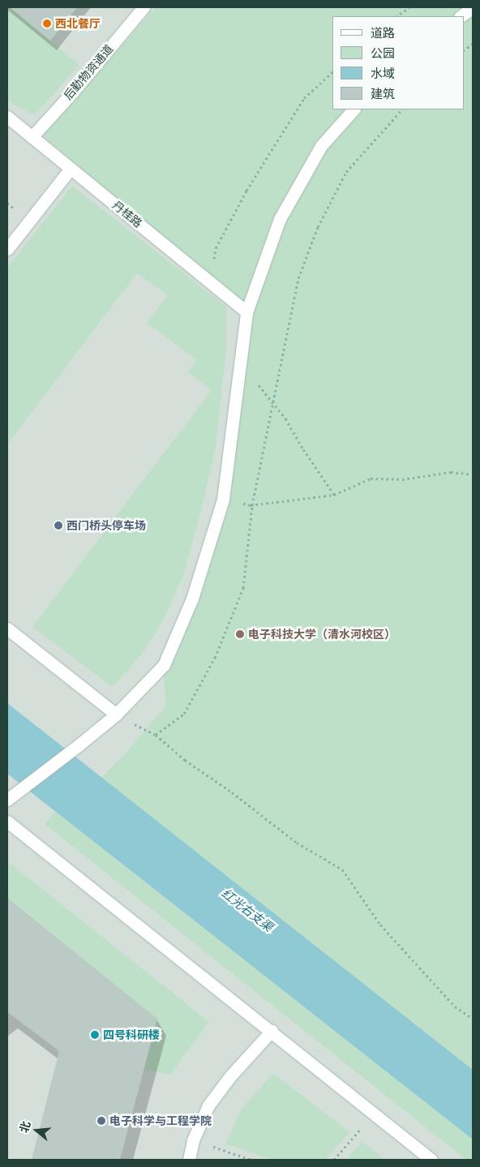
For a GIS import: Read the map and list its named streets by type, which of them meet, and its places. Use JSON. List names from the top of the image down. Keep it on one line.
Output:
{"streets":{"street":["后勤物资通道","丹桂路"]},"crossings":[["后勤物资通道","丹桂路"]],"water":["红光右支渠"],"places":["西北餐厅","西门桥头停车场","电子科技大学（清水河校区）","四号科研楼","电子科学与工程学院"],"legend":["道路","公园","水域","建筑"],"north":"left"}
